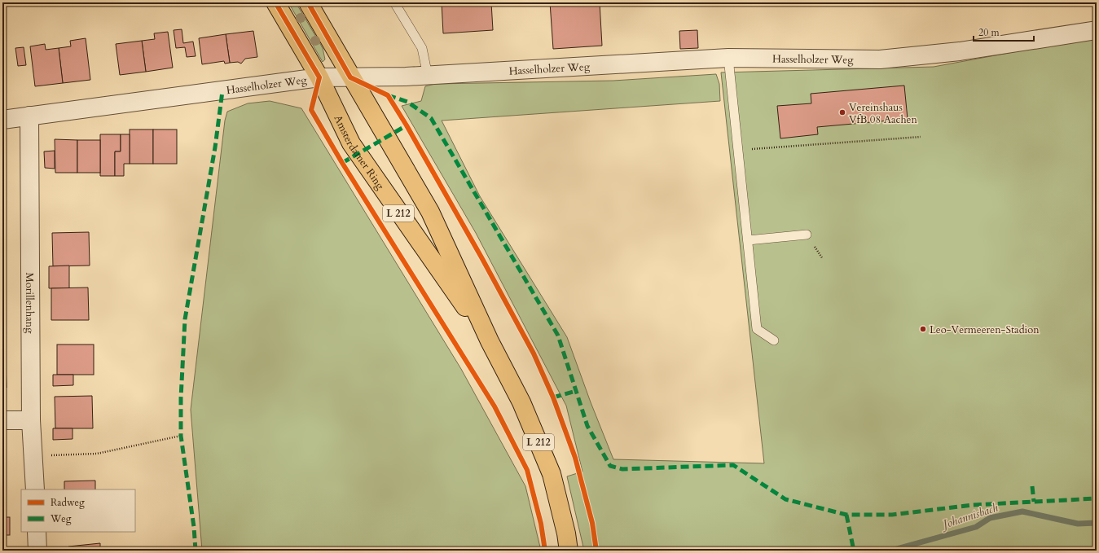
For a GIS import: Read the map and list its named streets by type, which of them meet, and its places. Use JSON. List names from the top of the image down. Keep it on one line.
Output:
{"streets":{"main road":["Amsterdamer Ring","L 212"],"street":["Hasselholzer Weg","Morillenhang"]},"crossings":[["Hasselholzer Weg","Amsterdamer Ring"],["Hasselholzer Weg","Morillenhang"]],"water":["Johannisbach"],"places":["Vereinshaus VfB 08 Aachen","Leo-Vermeeren-Stadion"],"legend":["Radweg","Weg"],"scale_bar":"20 m"}
